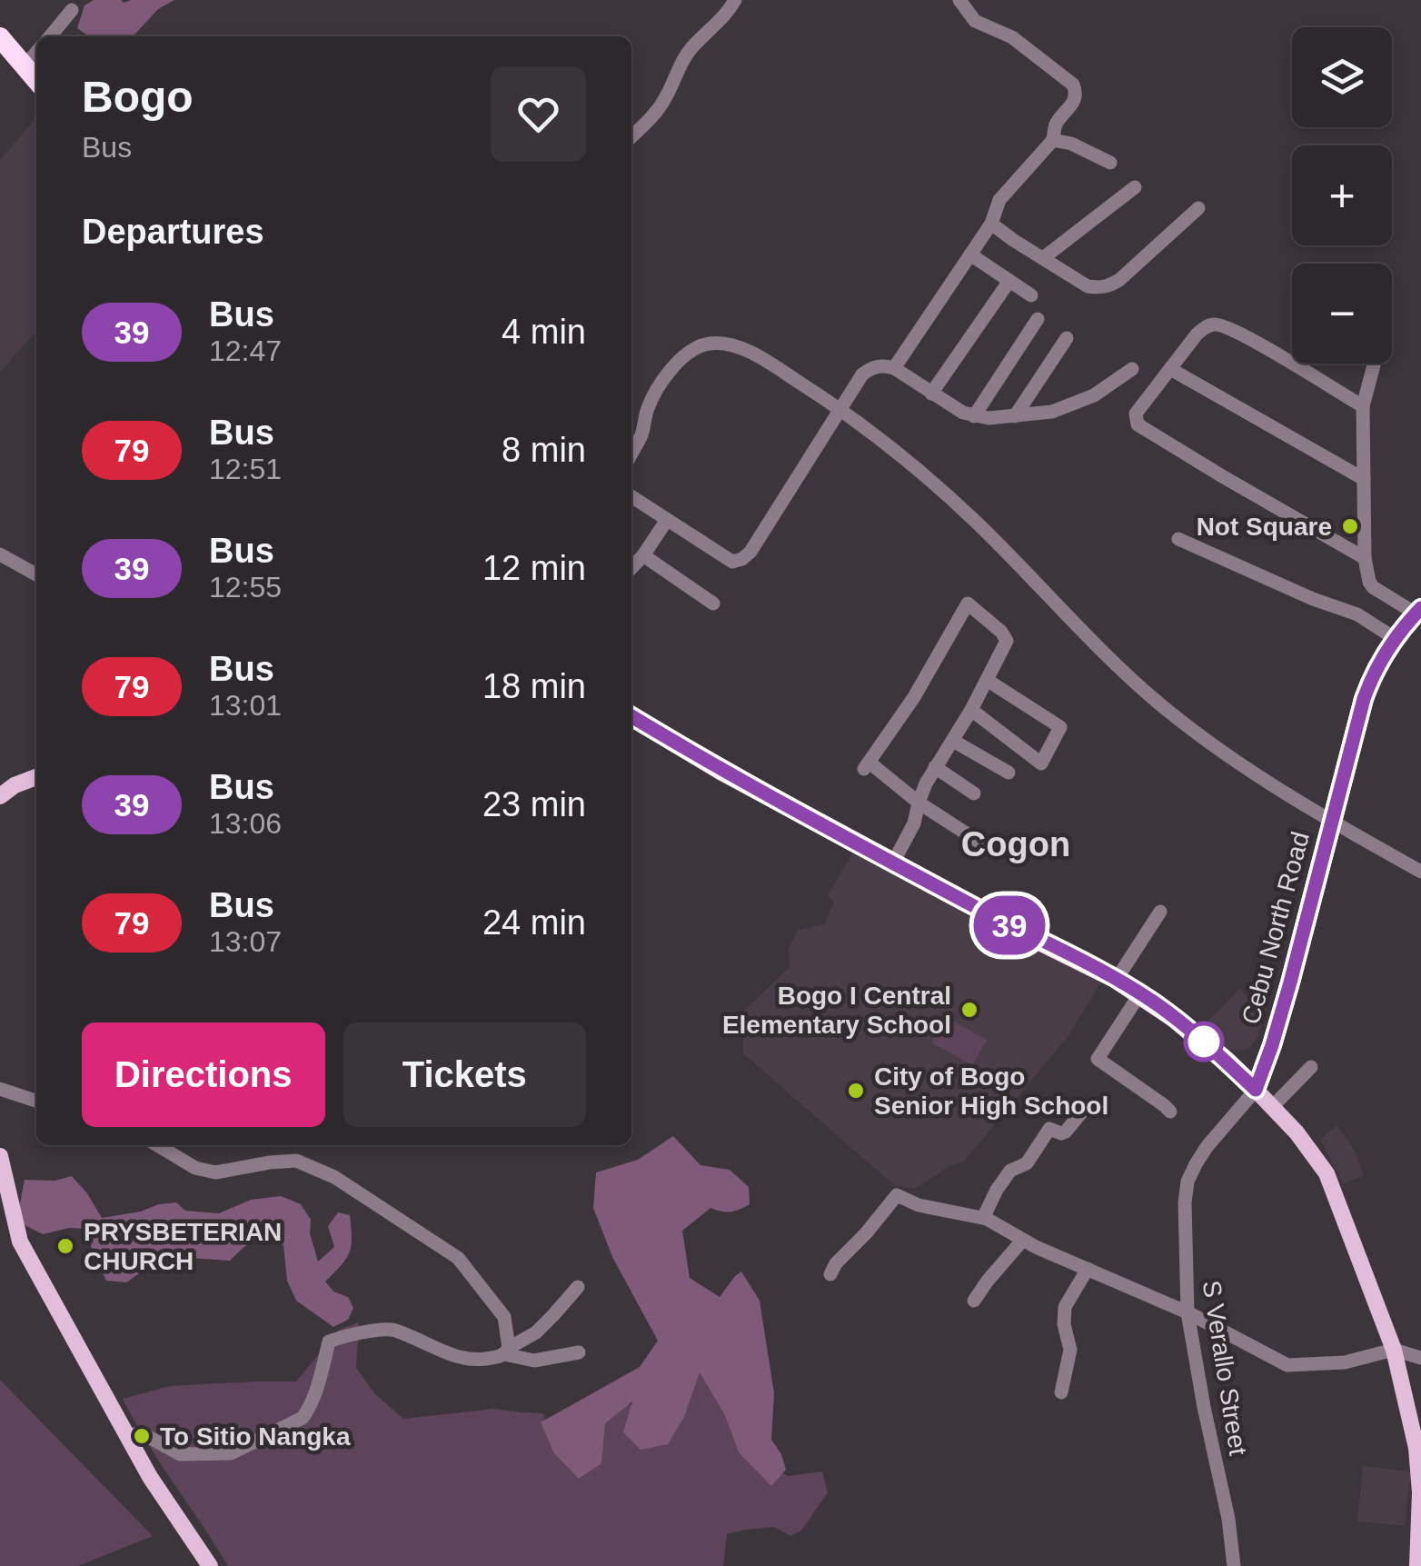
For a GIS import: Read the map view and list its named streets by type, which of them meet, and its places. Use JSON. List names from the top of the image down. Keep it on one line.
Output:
{"streets":{"highway":["Cebu North Road"],"street":["S Verallo Street"]},"crossings":[["Cebu North Road","S Verallo Street"]],"districts":["Cogon"],"places":["Not Square","Bogo I Central Elementary School","City of Bogo Senior High School","PRYSBETERIAN CHURCH","To Sitio Nangka"],"lines":["bus line 39"],"page":{"on_map":"39","map_buttons":["+","−"],"heading":[["Bogo","Bus"],"Departures"],"list":[{"mark":"39","name":"Bus","note":"12:47","value":"4 min"},{"mark":"79","name":"Bus","note":"12:51","value":"8 min"},{"mark":"39","name":"Bus","note":"12:55","value":"12 min"},{"mark":"79","name":"Bus","note":"13:01","value":"18 min"},{"mark":"39","name":"Bus","note":"13:06","value":"23 min"},{"mark":"79","name":"Bus","note":"13:07","value":"24 min"}],"buttons":["Directions","Tickets"]}}
